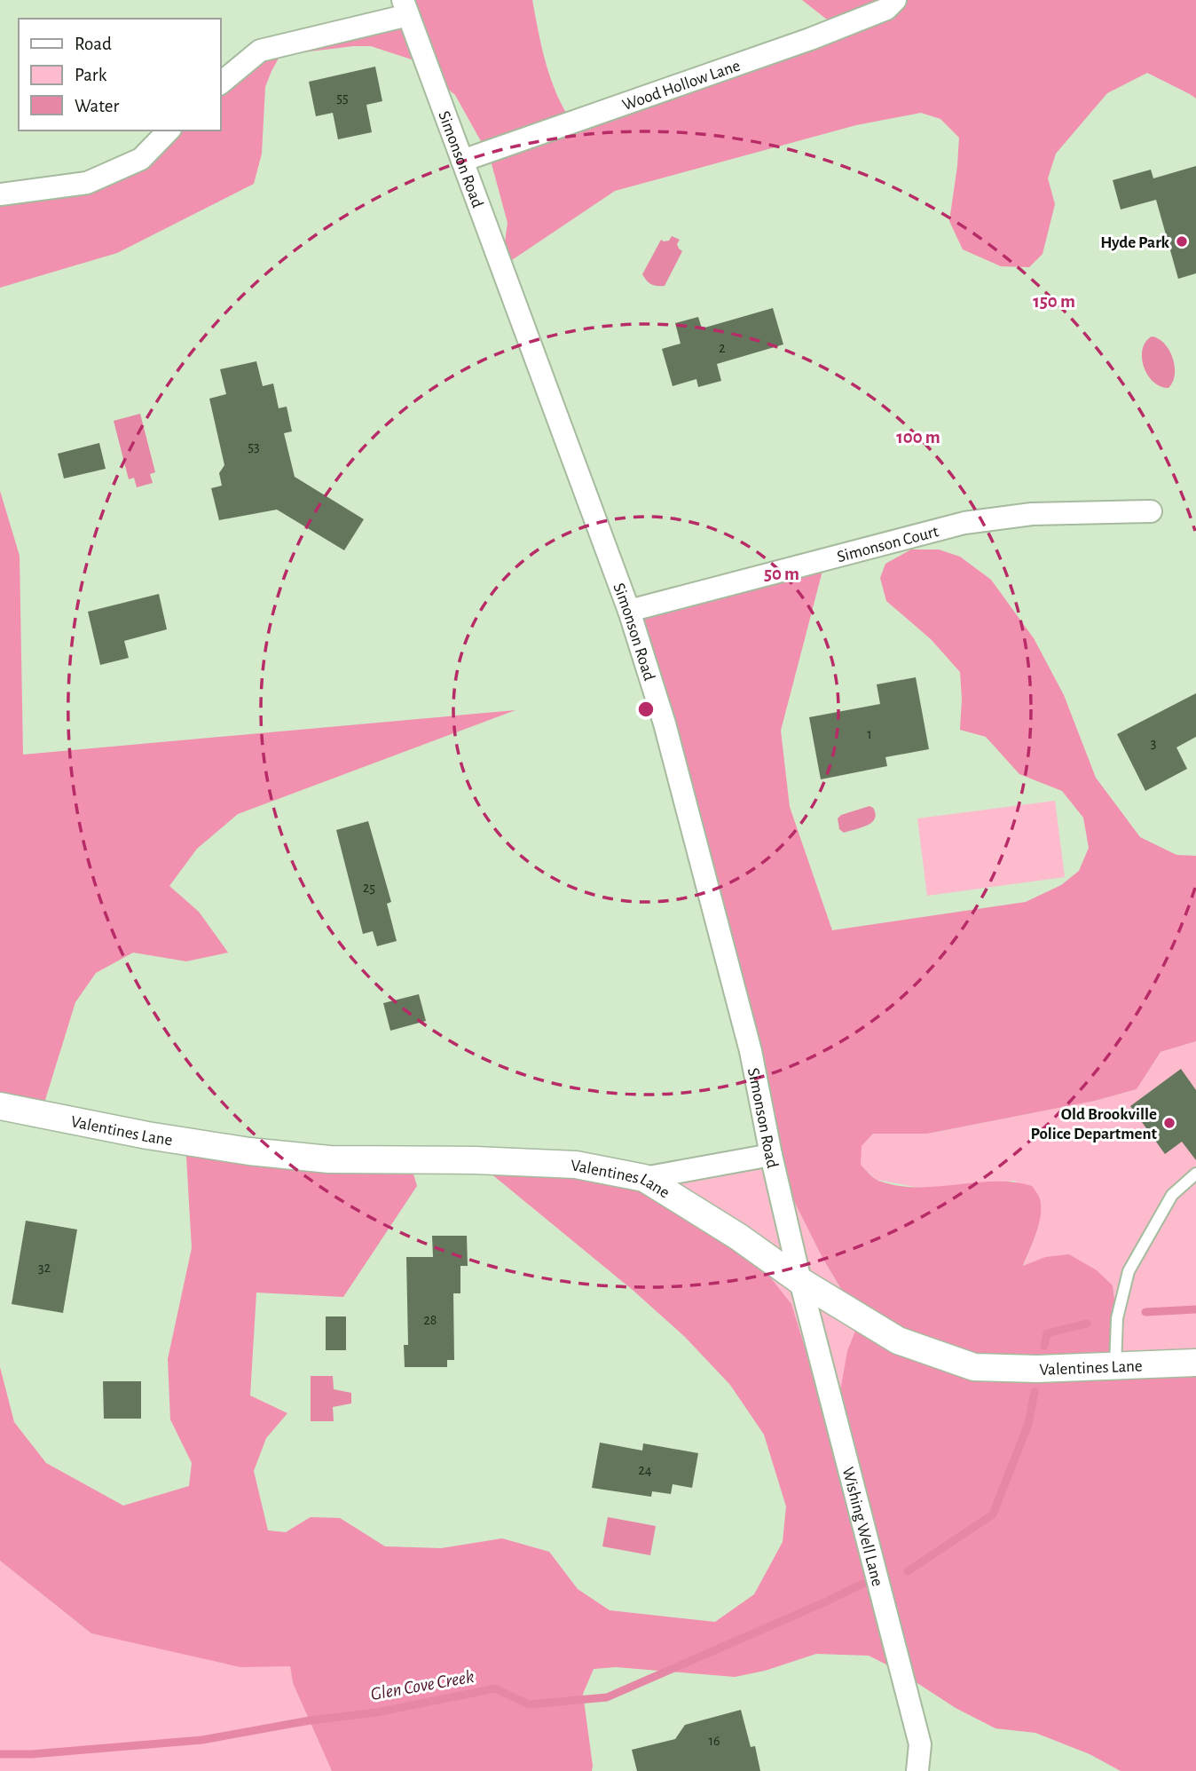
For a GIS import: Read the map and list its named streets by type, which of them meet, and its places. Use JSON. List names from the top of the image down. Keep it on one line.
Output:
{"streets":{"street":["Wood Hollow Lane","Simonson Road","Simonson Court","Valentines Lane","Wishing Well Lane"]},"crossings":[["Wood Hollow Lane","Simonson Road"],["Simonson Road","Simonson Court"],["Simonson Road","Valentines Lane"],["Simonson Road","Wishing Well Lane"],["Valentines Lane","Wishing Well Lane"]],"water":["Glen Cove Creek"],"places":["Hyde Park","Old Brookville Police Department"],"house_numbers":["55","2","53","1","3","25","32","28","24","16"],"legend":["Road","Park","Water"],"rings":["150 m","100 m","50 m"]}
